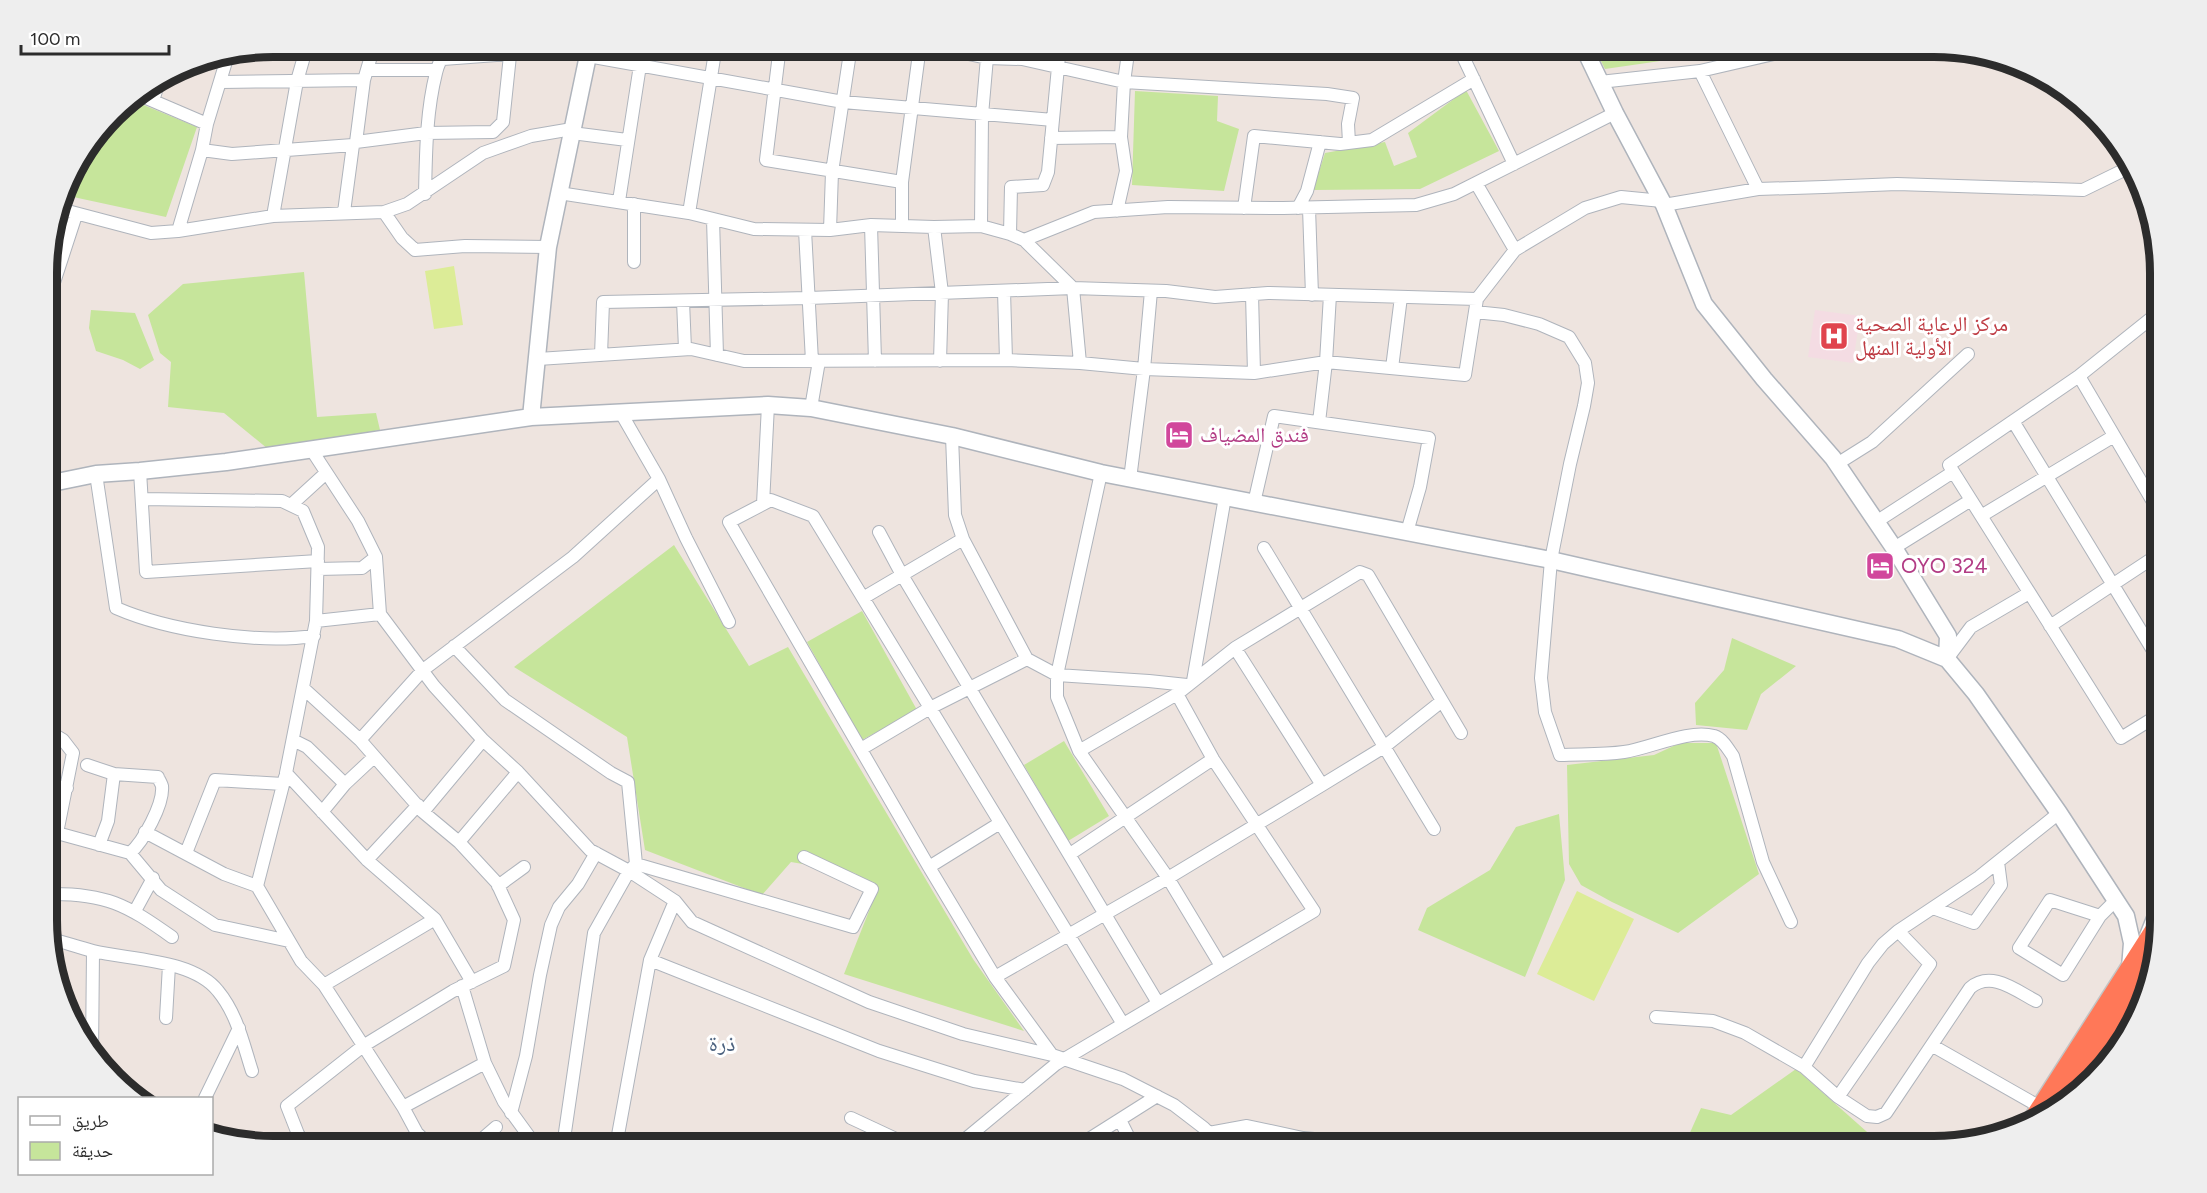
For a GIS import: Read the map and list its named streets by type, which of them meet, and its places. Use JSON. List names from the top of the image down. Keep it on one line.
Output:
{"districts":["ذرة"],"places":{"hospital":["مركز الرعاية الصحية الأولية المنهل"],"hotel":["فندق المضياف","OYO 324"]},"legend":["طريق","حديقة"],"scale_bar":"100 m"}
